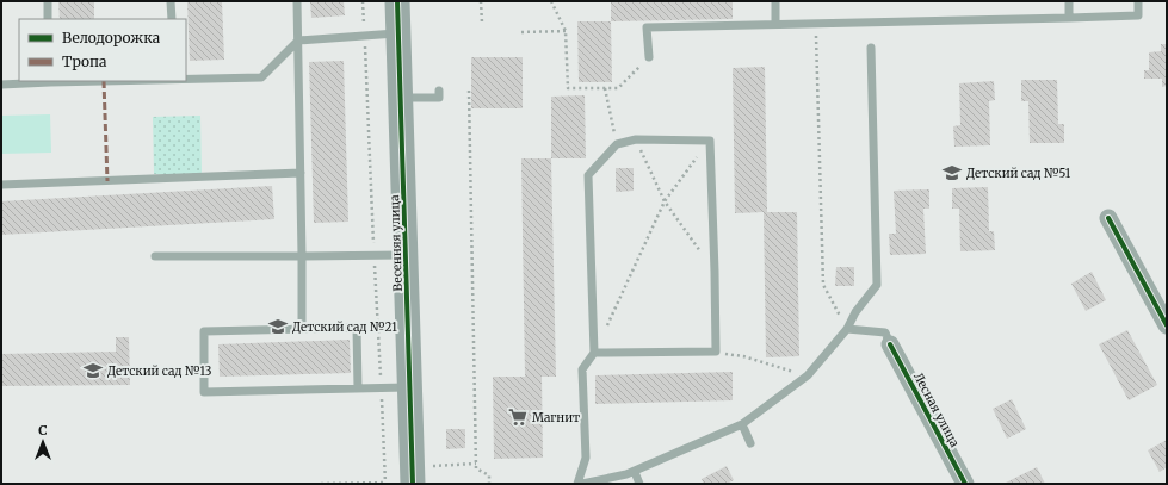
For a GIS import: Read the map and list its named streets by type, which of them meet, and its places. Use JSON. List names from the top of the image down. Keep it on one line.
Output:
{"streets":{"street":["Весенняя улица","Лесная улица"]},"places":{"school or university":["Детский сад №51","Детский сад №21","Детский сад №13"],"supermarket":["Магнит"]},"legend":["Велодорожка","Тропа"],"north":"top"}
